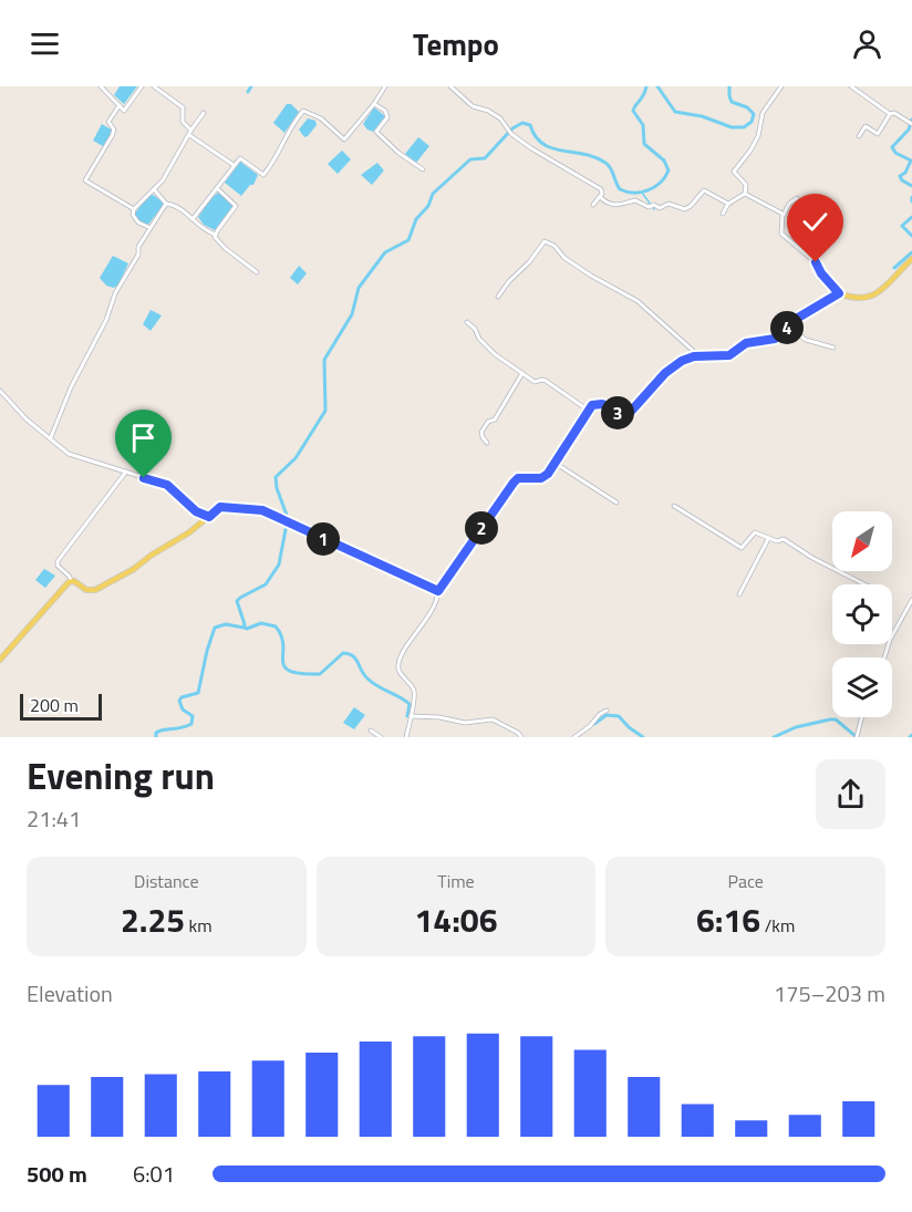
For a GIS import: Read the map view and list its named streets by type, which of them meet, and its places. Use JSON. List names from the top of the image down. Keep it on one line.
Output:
{"scale_bar":"200 m","north":"bottom left","page":{"header":"Tempo","pins":["4","3","2","1"],"scale":"200 m","heading":["Evening run","21:41"],"stats":[["Distance","2.25 km"],["Time","14:06"],["Pace","6:16 /km"]],"chart":["Elevation","175–203 m"],"list":[{"name":"500 m","note":"6:01"}]}}
